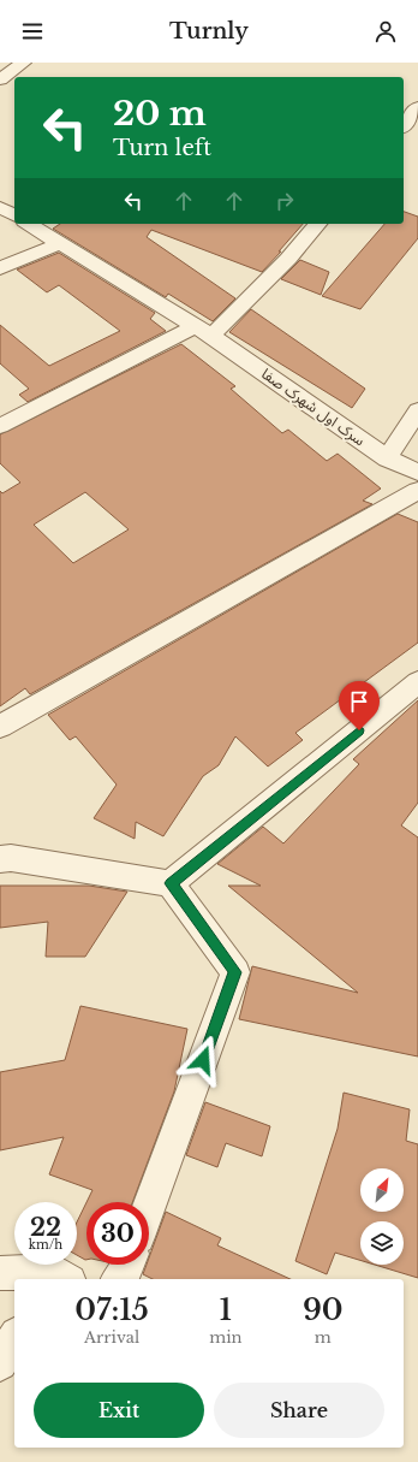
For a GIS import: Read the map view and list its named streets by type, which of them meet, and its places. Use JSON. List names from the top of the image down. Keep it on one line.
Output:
{"streets":{"street":["سرک اول شهرک صفا"]},"north":"top right","page":{"header":"Turnly","turn":["20 m","Turn left"],"speed":"22 km/h","limit":"30","eta":["07:15","Arrival","1","min","90","m"],"buttons":["Exit","Share"]}}
